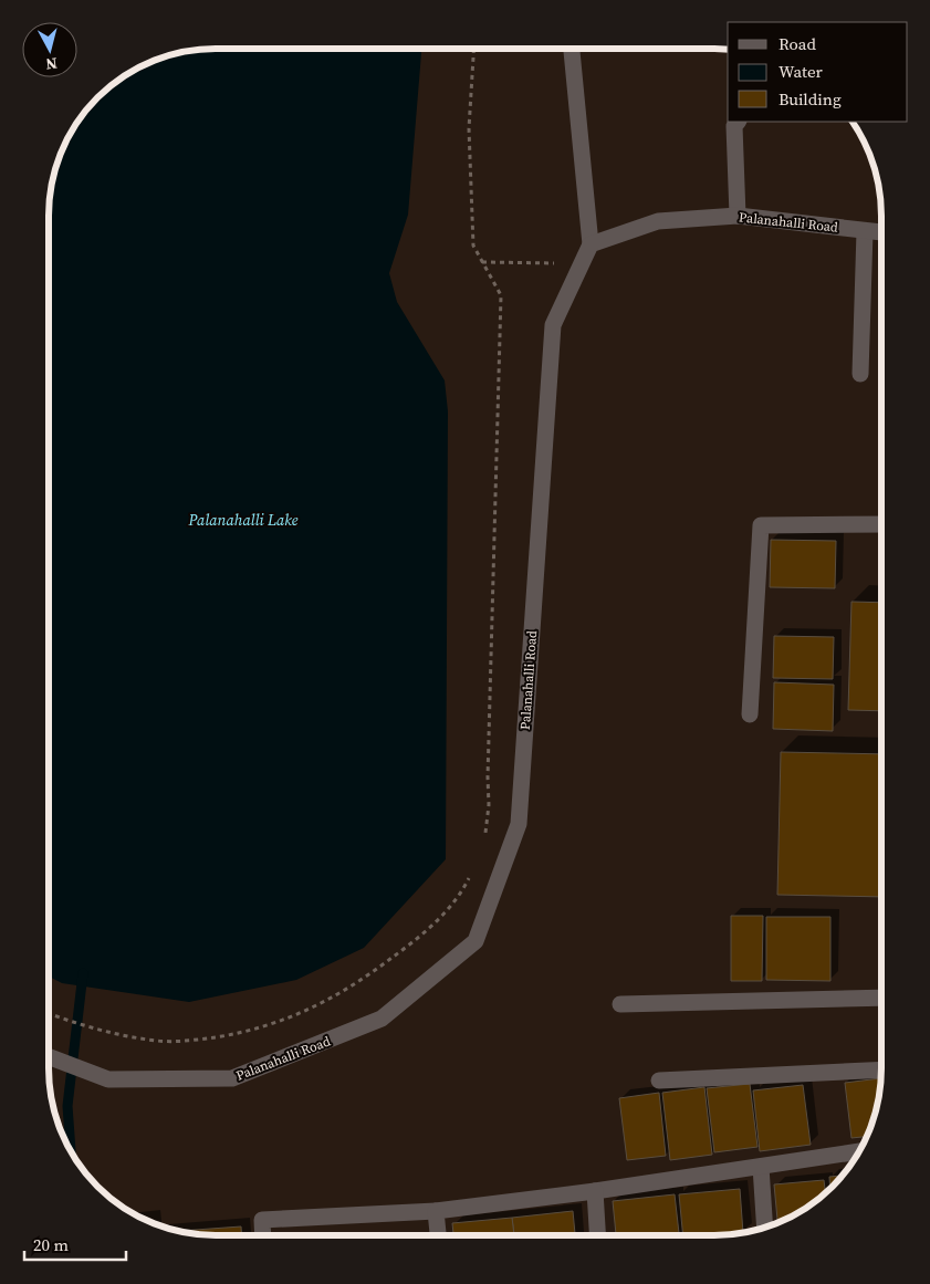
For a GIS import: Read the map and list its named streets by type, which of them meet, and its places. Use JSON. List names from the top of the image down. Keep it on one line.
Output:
{"streets":{"street":["Palanahalli Road"]},"water":["Palanahalli Lake"],"legend":["Road","Water","Building"],"scale_bar":"20 m","north":"bottom"}
